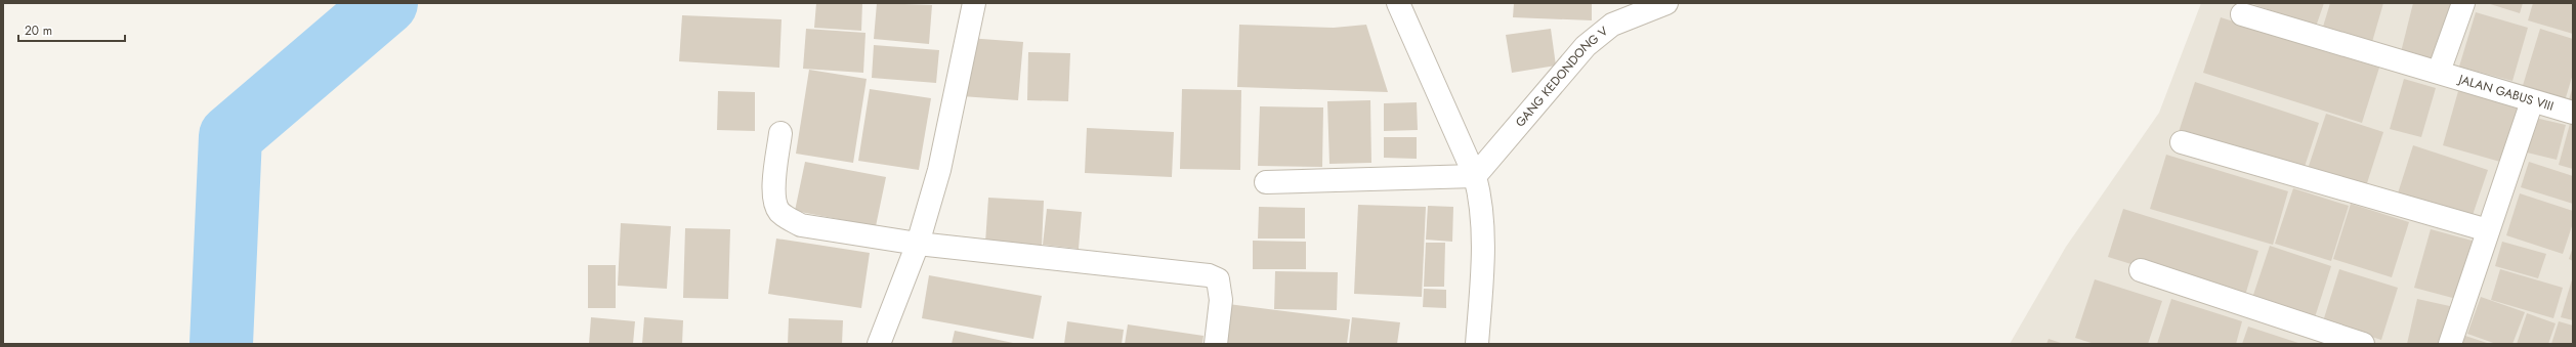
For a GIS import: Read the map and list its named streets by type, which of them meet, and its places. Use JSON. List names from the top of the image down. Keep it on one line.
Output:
{"streets":{"street":["GANG KEDONDONG V","JALAN GABUS VIII"]},"scale_bar":"20 m"}
